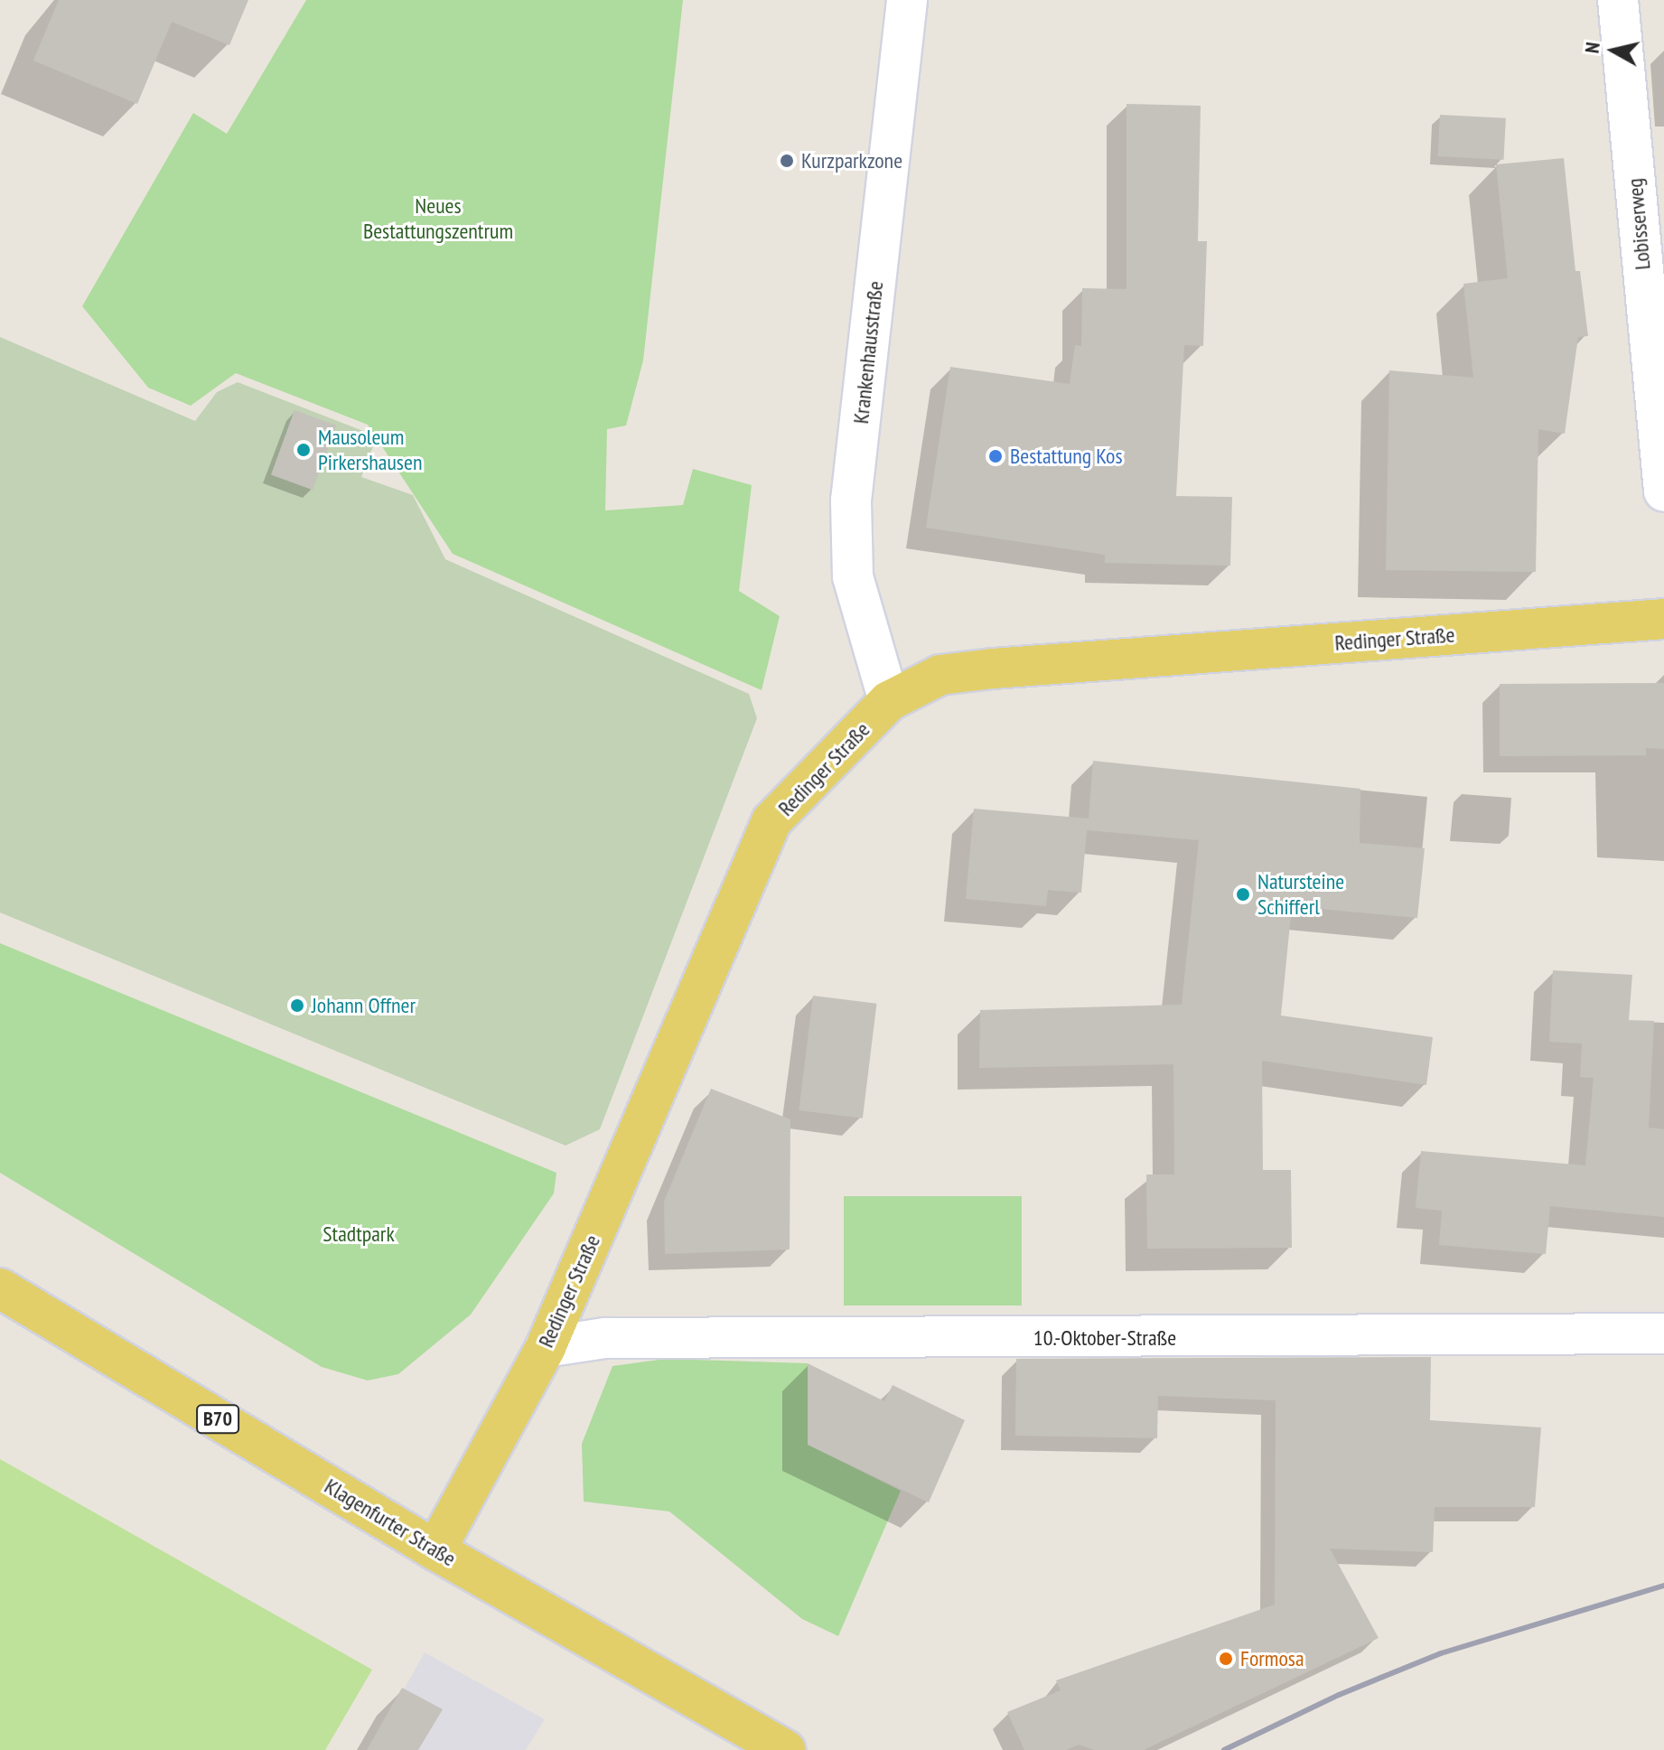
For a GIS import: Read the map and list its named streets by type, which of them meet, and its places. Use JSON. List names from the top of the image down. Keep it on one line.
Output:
{"streets":{"main road":["Redinger Straße","B70","Klagenfurter Straße"],"street":["Lobisserweg","Krankenhausstraße","10.-Oktober-Straße"]},"crossings":[["Krankenhausstraße","Redinger Straße"],["Redinger Straße","10.-Oktober-Straße"],["Redinger Straße","Klagenfurter Straße"]],"parks":["Neues Bestattungszentrum","Stadtpark"],"places":["Kurzparkzone","Mausoleum Pirkershausen","Bestattung Kos","Natursteine Schifferl","Johann Offner","Formosa"],"north":"left"}
